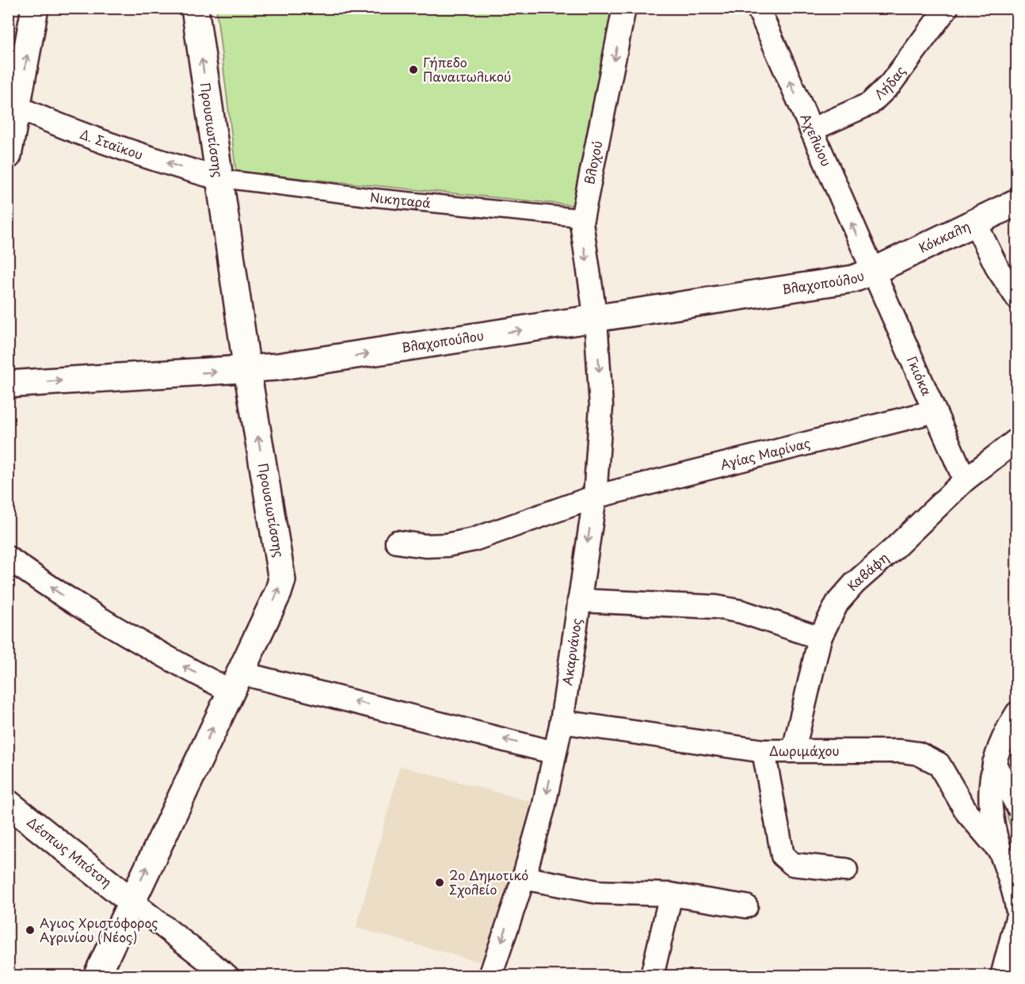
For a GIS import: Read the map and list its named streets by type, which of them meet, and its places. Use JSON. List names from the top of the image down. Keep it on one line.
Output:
{"streets":{"street":["Λήδας","Προυσιωτίσσης","Αχελώου","Δ. Σταϊκου","Βλοχού","Νικηταρά","Κόκκαλη","Βλαχοπούλου","Γκιόκα","Αγίας Μαρίνας","Καβάφη","Ακαρνάνος","Δωριμάχου","Δέσπως Μπότση"]},"crossings":[["Λήδας","Αχελώου"],["Προυσιωτίσσης","Δ. Σταϊκου"],["Προυσιωτίσσης","Νικηταρά"],["Προυσιωτίσσης","Βλαχοπούλου"],["Προυσιωτίσσης","Δέσπως Μπότση"],["Αχελώου","Κόκκαλη"],["Αχελώου","Βλαχοπούλου"],["Αχελώου","Γκιόκα"],["Δ. Σταϊκου","Νικηταρά"],["Βλοχού","Νικηταρά"],["Βλοχού","Βλαχοπούλου"],["Βλοχού","Ακαρνάνος"],["Κόκκαλη","Βλαχοπούλου"],["Κόκκαλη","Γκιόκα"],["Βλαχοπούλου","Γκιόκα"],["Βλαχοπούλου","Ακαρνάνος"],["Γκιόκα","Αγίας Μαρίνας"],["Γκιόκα","Καβάφη"],["Αγίας Μαρίνας","Ακαρνάνος"],["Καβάφη","Δωριμάχου"],["Ακαρνάνος","Δωριμάχου"]],"one_way":["Προυσιωτίσσης","Αχελώου","Δ. Σταϊκου","Βλοχού","Βλαχοπούλου","Ακαρνάνος"],"places":["Γήπεδο Παναιτωλικού","2ο Δημοτικό Σχολείο","Αγιος Χριστόφορος Αγρινίου (Νέος)"]}
